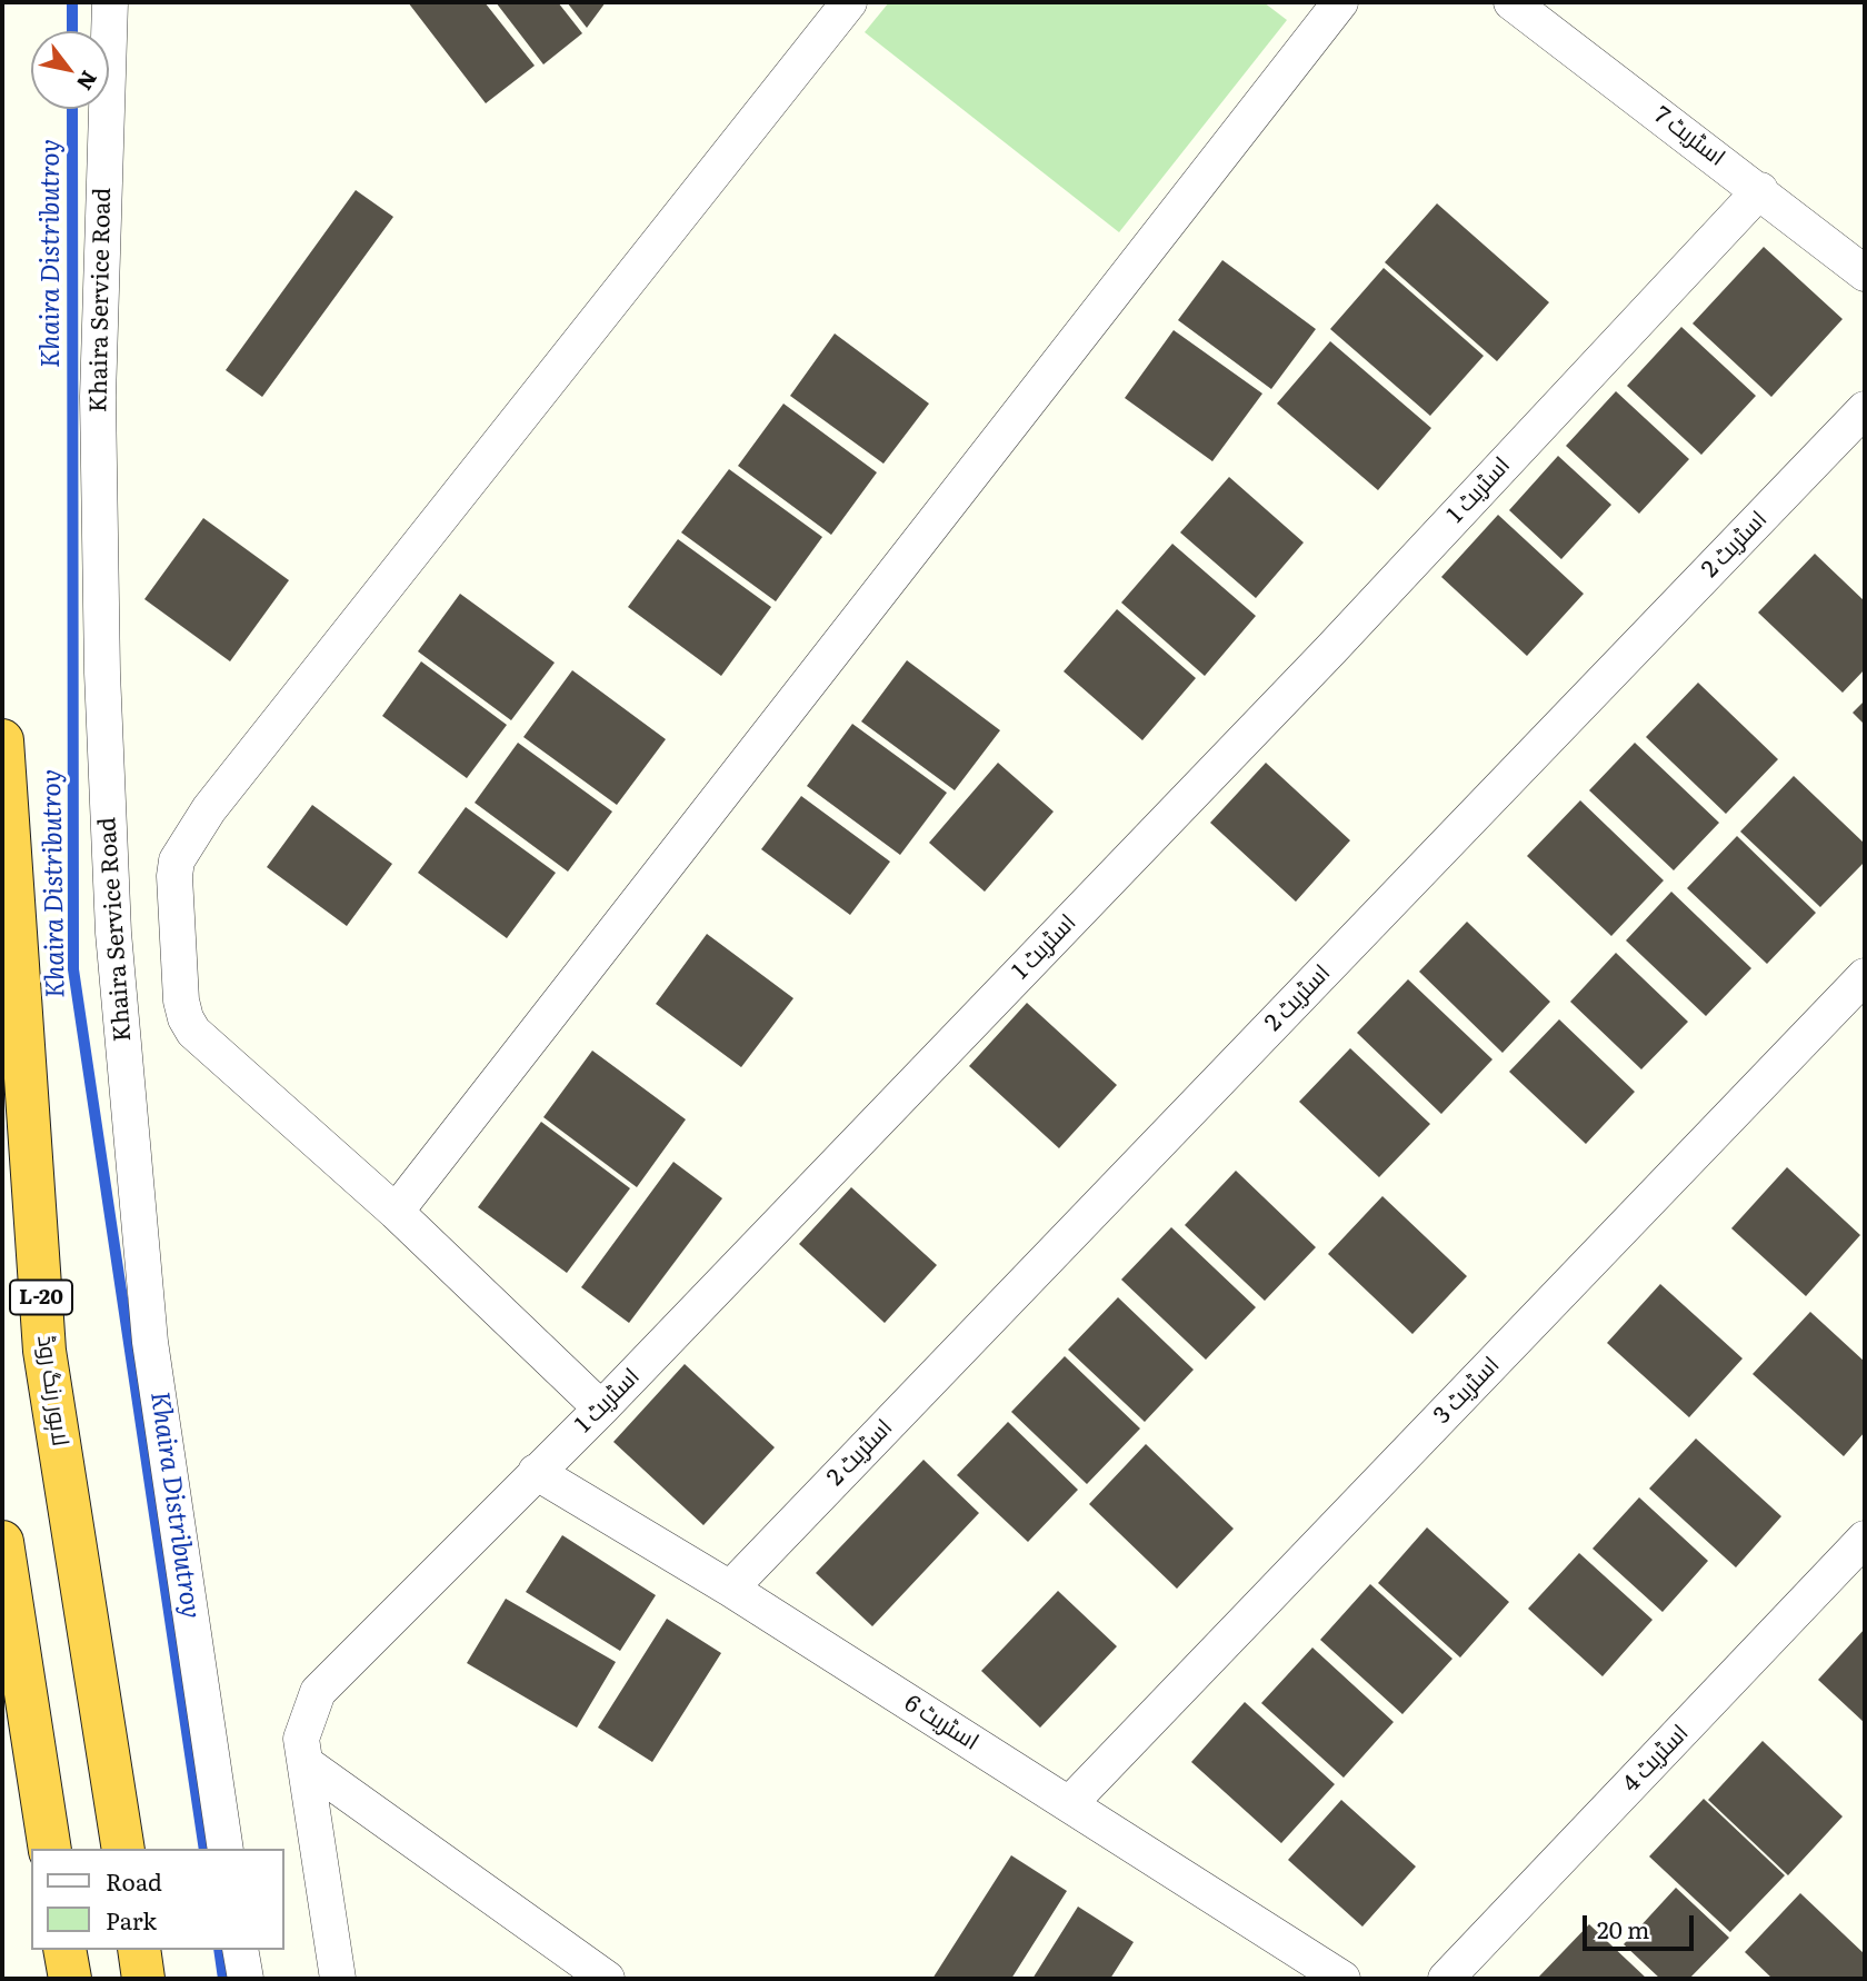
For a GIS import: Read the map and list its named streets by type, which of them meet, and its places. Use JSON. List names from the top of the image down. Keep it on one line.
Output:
{"streets":{"highway":["L-20","لاہور رنگ روڈ"],"street":["اسٹریٹ 7","Khaira Service Road","اسٹریٹ 1","اسٹریٹ 2","اسٹریٹ 3","اسٹریٹ 6","اسٹریٹ 4"]},"crossings":[["اسٹریٹ 7","اسٹریٹ 1"],["اسٹریٹ 1","اسٹریٹ 6"],["اسٹریٹ 2","اسٹریٹ 6"],["اسٹریٹ 3","اسٹریٹ 6"]],"water":["Khaira Distributroy"],"legend":["Road","Park"],"scale_bar":"20 m","north":"bottom right"}
